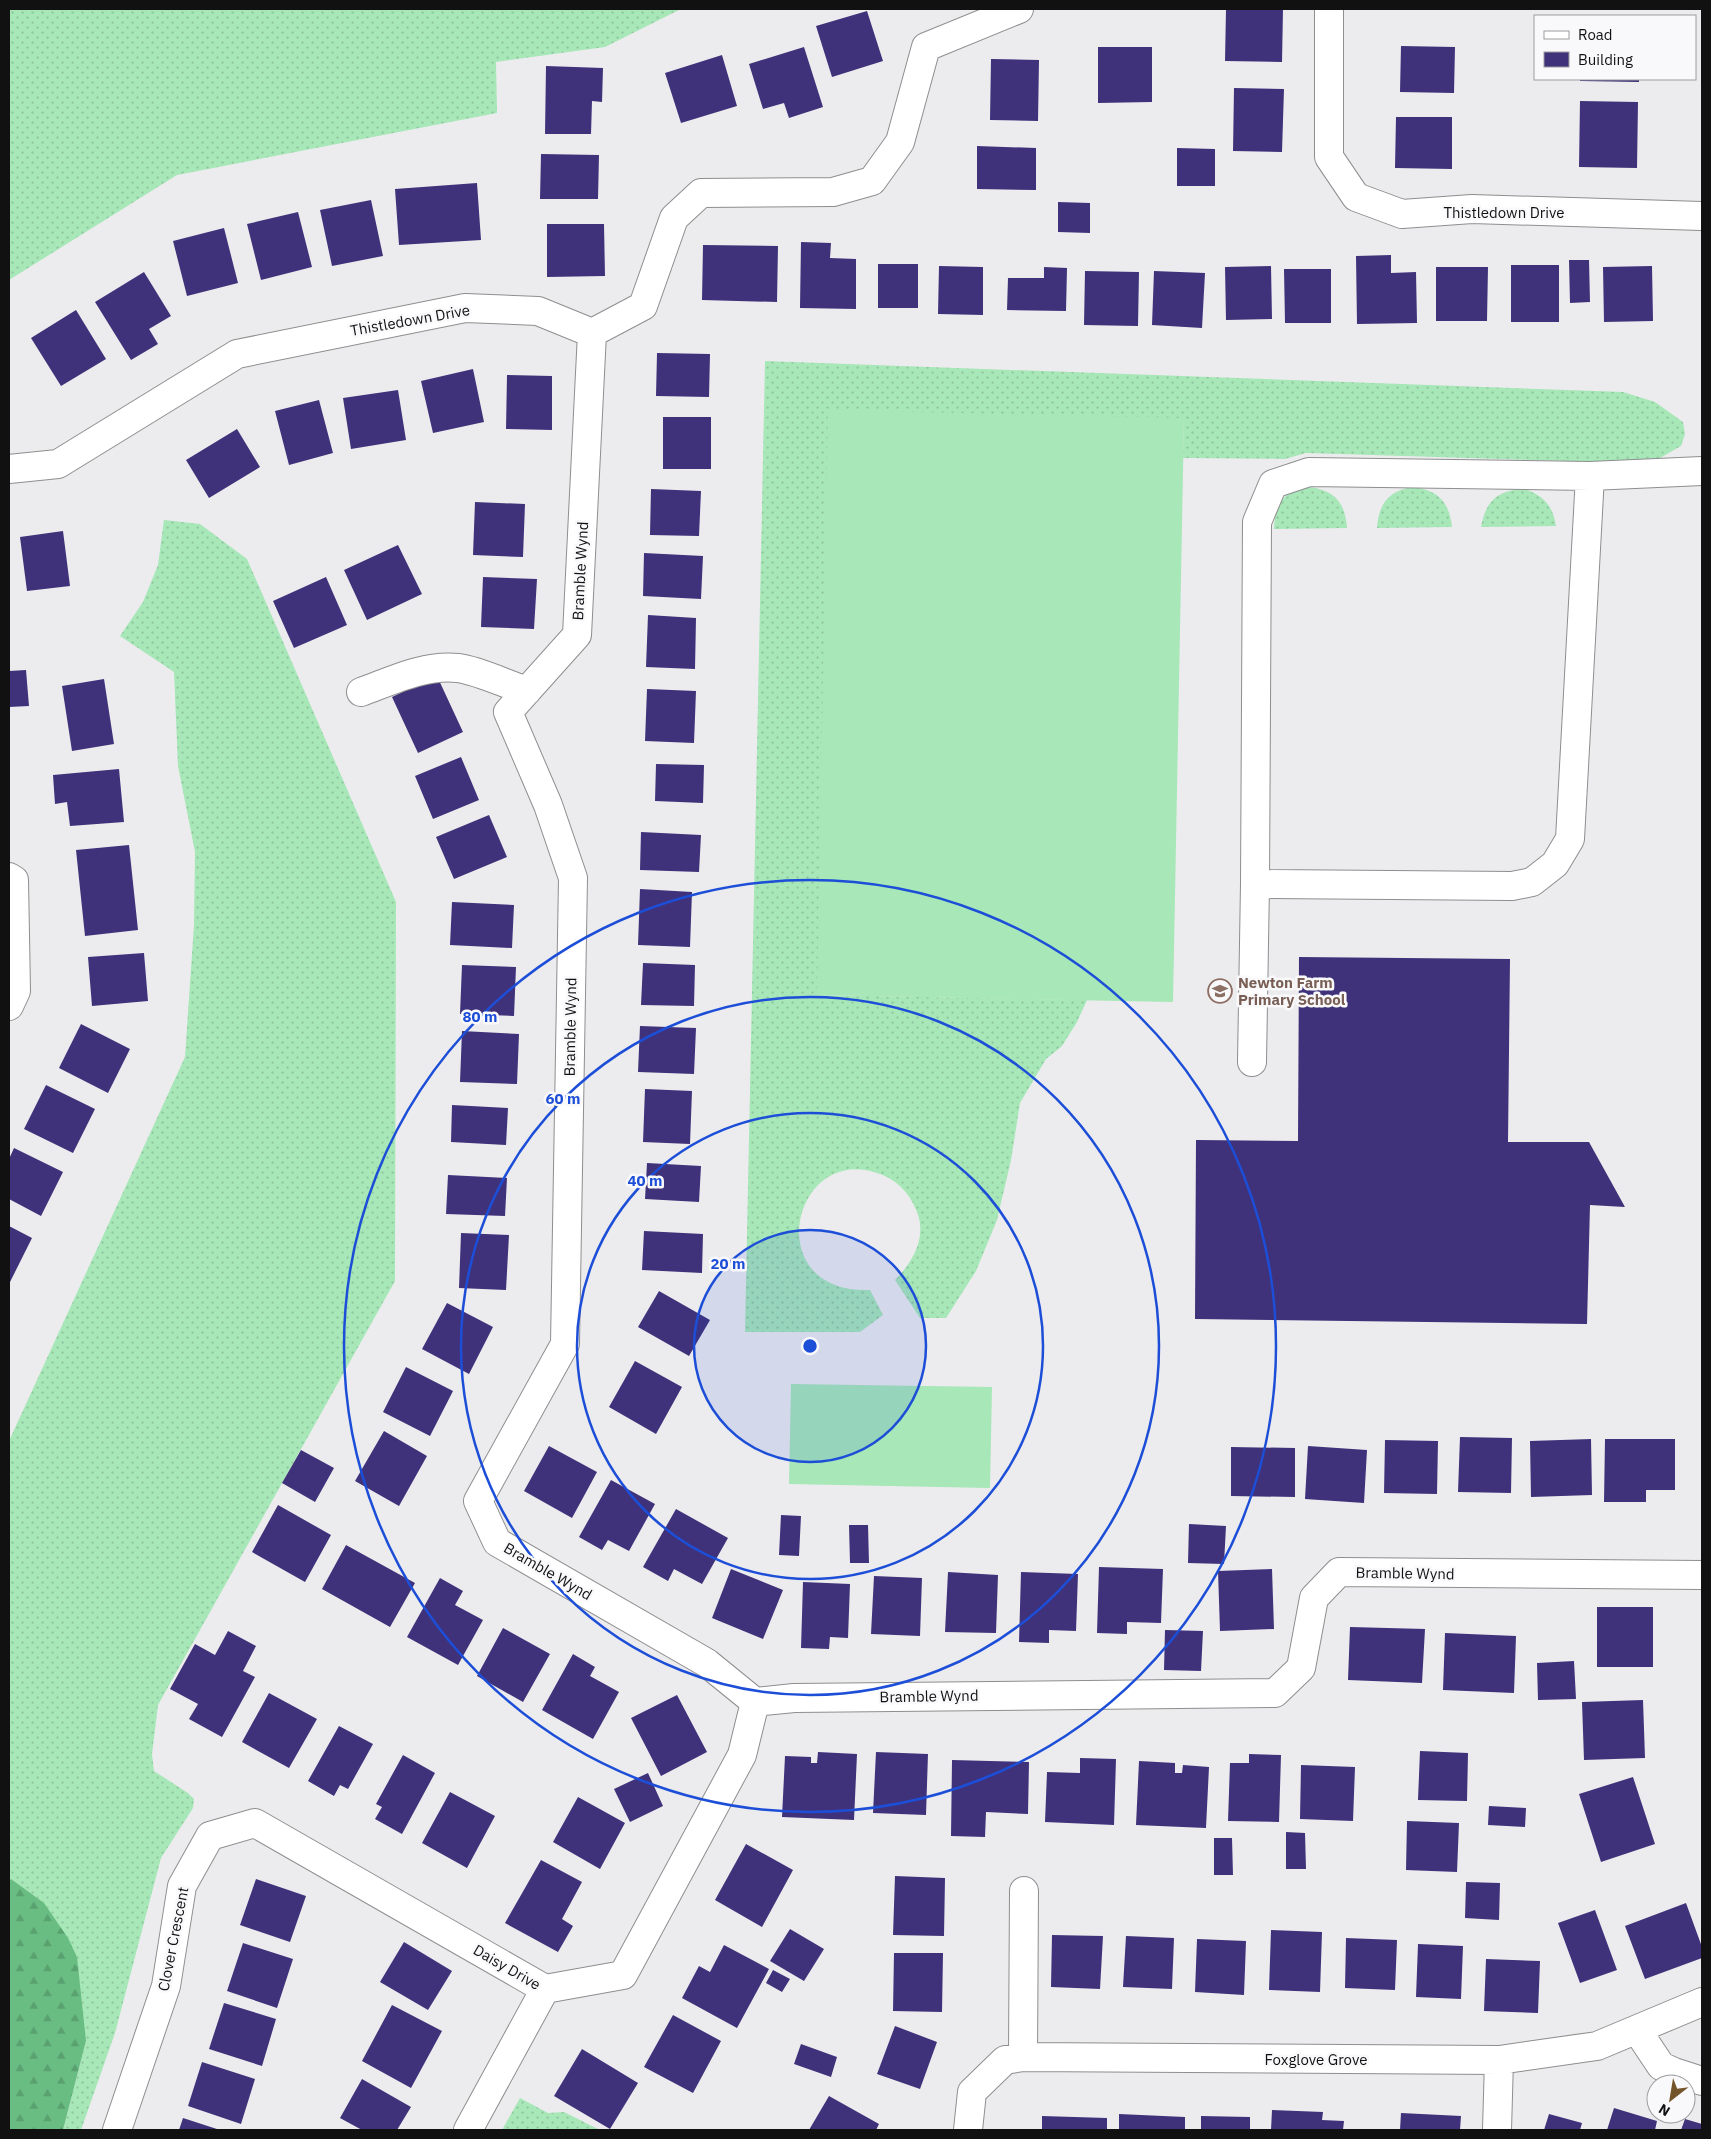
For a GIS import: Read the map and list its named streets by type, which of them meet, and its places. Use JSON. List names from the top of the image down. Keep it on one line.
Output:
{"streets":{"street":["Thistledown Drive","Bramble Wynd","Clover Crescent","Daisy Drive","Foxglove Grove"]},"crossings":[["Thistledown Drive","Bramble Wynd"],["Bramble Wynd","Daisy Drive"],["Clover Crescent","Daisy Drive"]],"places":{"school or university":["Newton Farm Primary School"]},"legend":["Road","Building"],"north":"bottom left","rings":["80 m","60 m","40 m","20 m"]}
